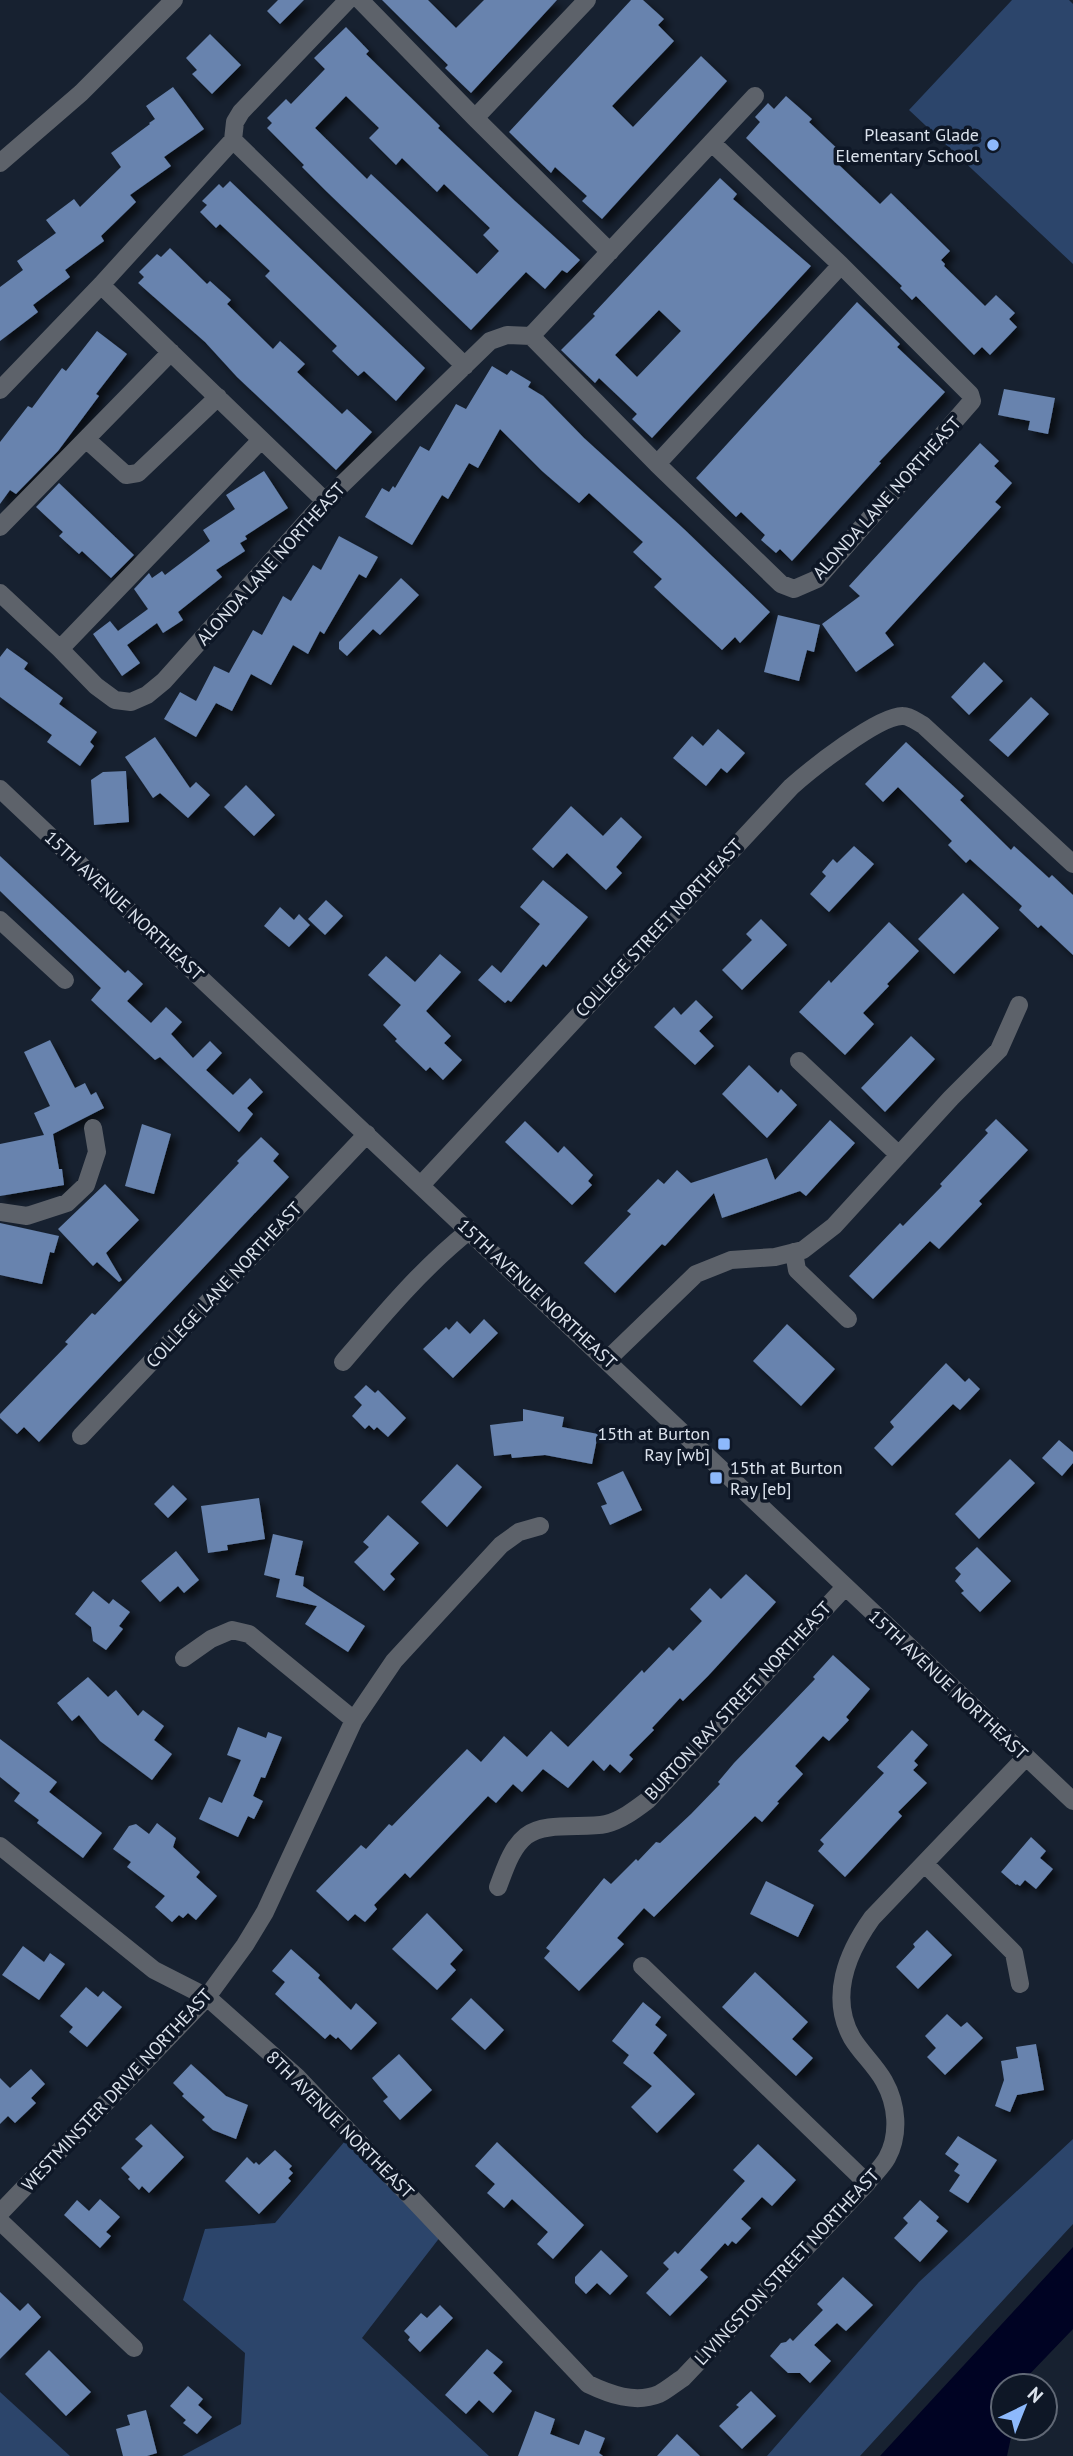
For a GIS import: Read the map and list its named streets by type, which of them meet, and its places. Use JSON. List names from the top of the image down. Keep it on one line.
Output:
{"streets":{"street":["ALONDA LANE NORTHEAST","15TH AVENUE NORTHEAST","COLLEGE STREET NORTHEAST","COLLEGE LANE NORTHEAST","BURTON RAY STREET NORTHEAST","WESTMINSTER DRIVE NORTHEAST","8TH AVENUE NORTHEAST","LIVINGSTON STREET NORTHEAST"]},"crossings":[["15TH AVENUE NORTHEAST","COLLEGE STREET NORTHEAST"],["15TH AVENUE NORTHEAST","COLLEGE LANE NORTHEAST"],["15TH AVENUE NORTHEAST","BURTON RAY STREET NORTHEAST"],["15TH AVENUE NORTHEAST","LIVINGSTON STREET NORTHEAST"],["WESTMINSTER DRIVE NORTHEAST","8TH AVENUE NORTHEAST"],["8TH AVENUE NORTHEAST","LIVINGSTON STREET NORTHEAST"]],"places":{"other":["Pleasant Glade Elementary School"],"transit":["15th at Burton Ray [wb]","15th at Burton Ray [eb]"]},"north":"top right"}
